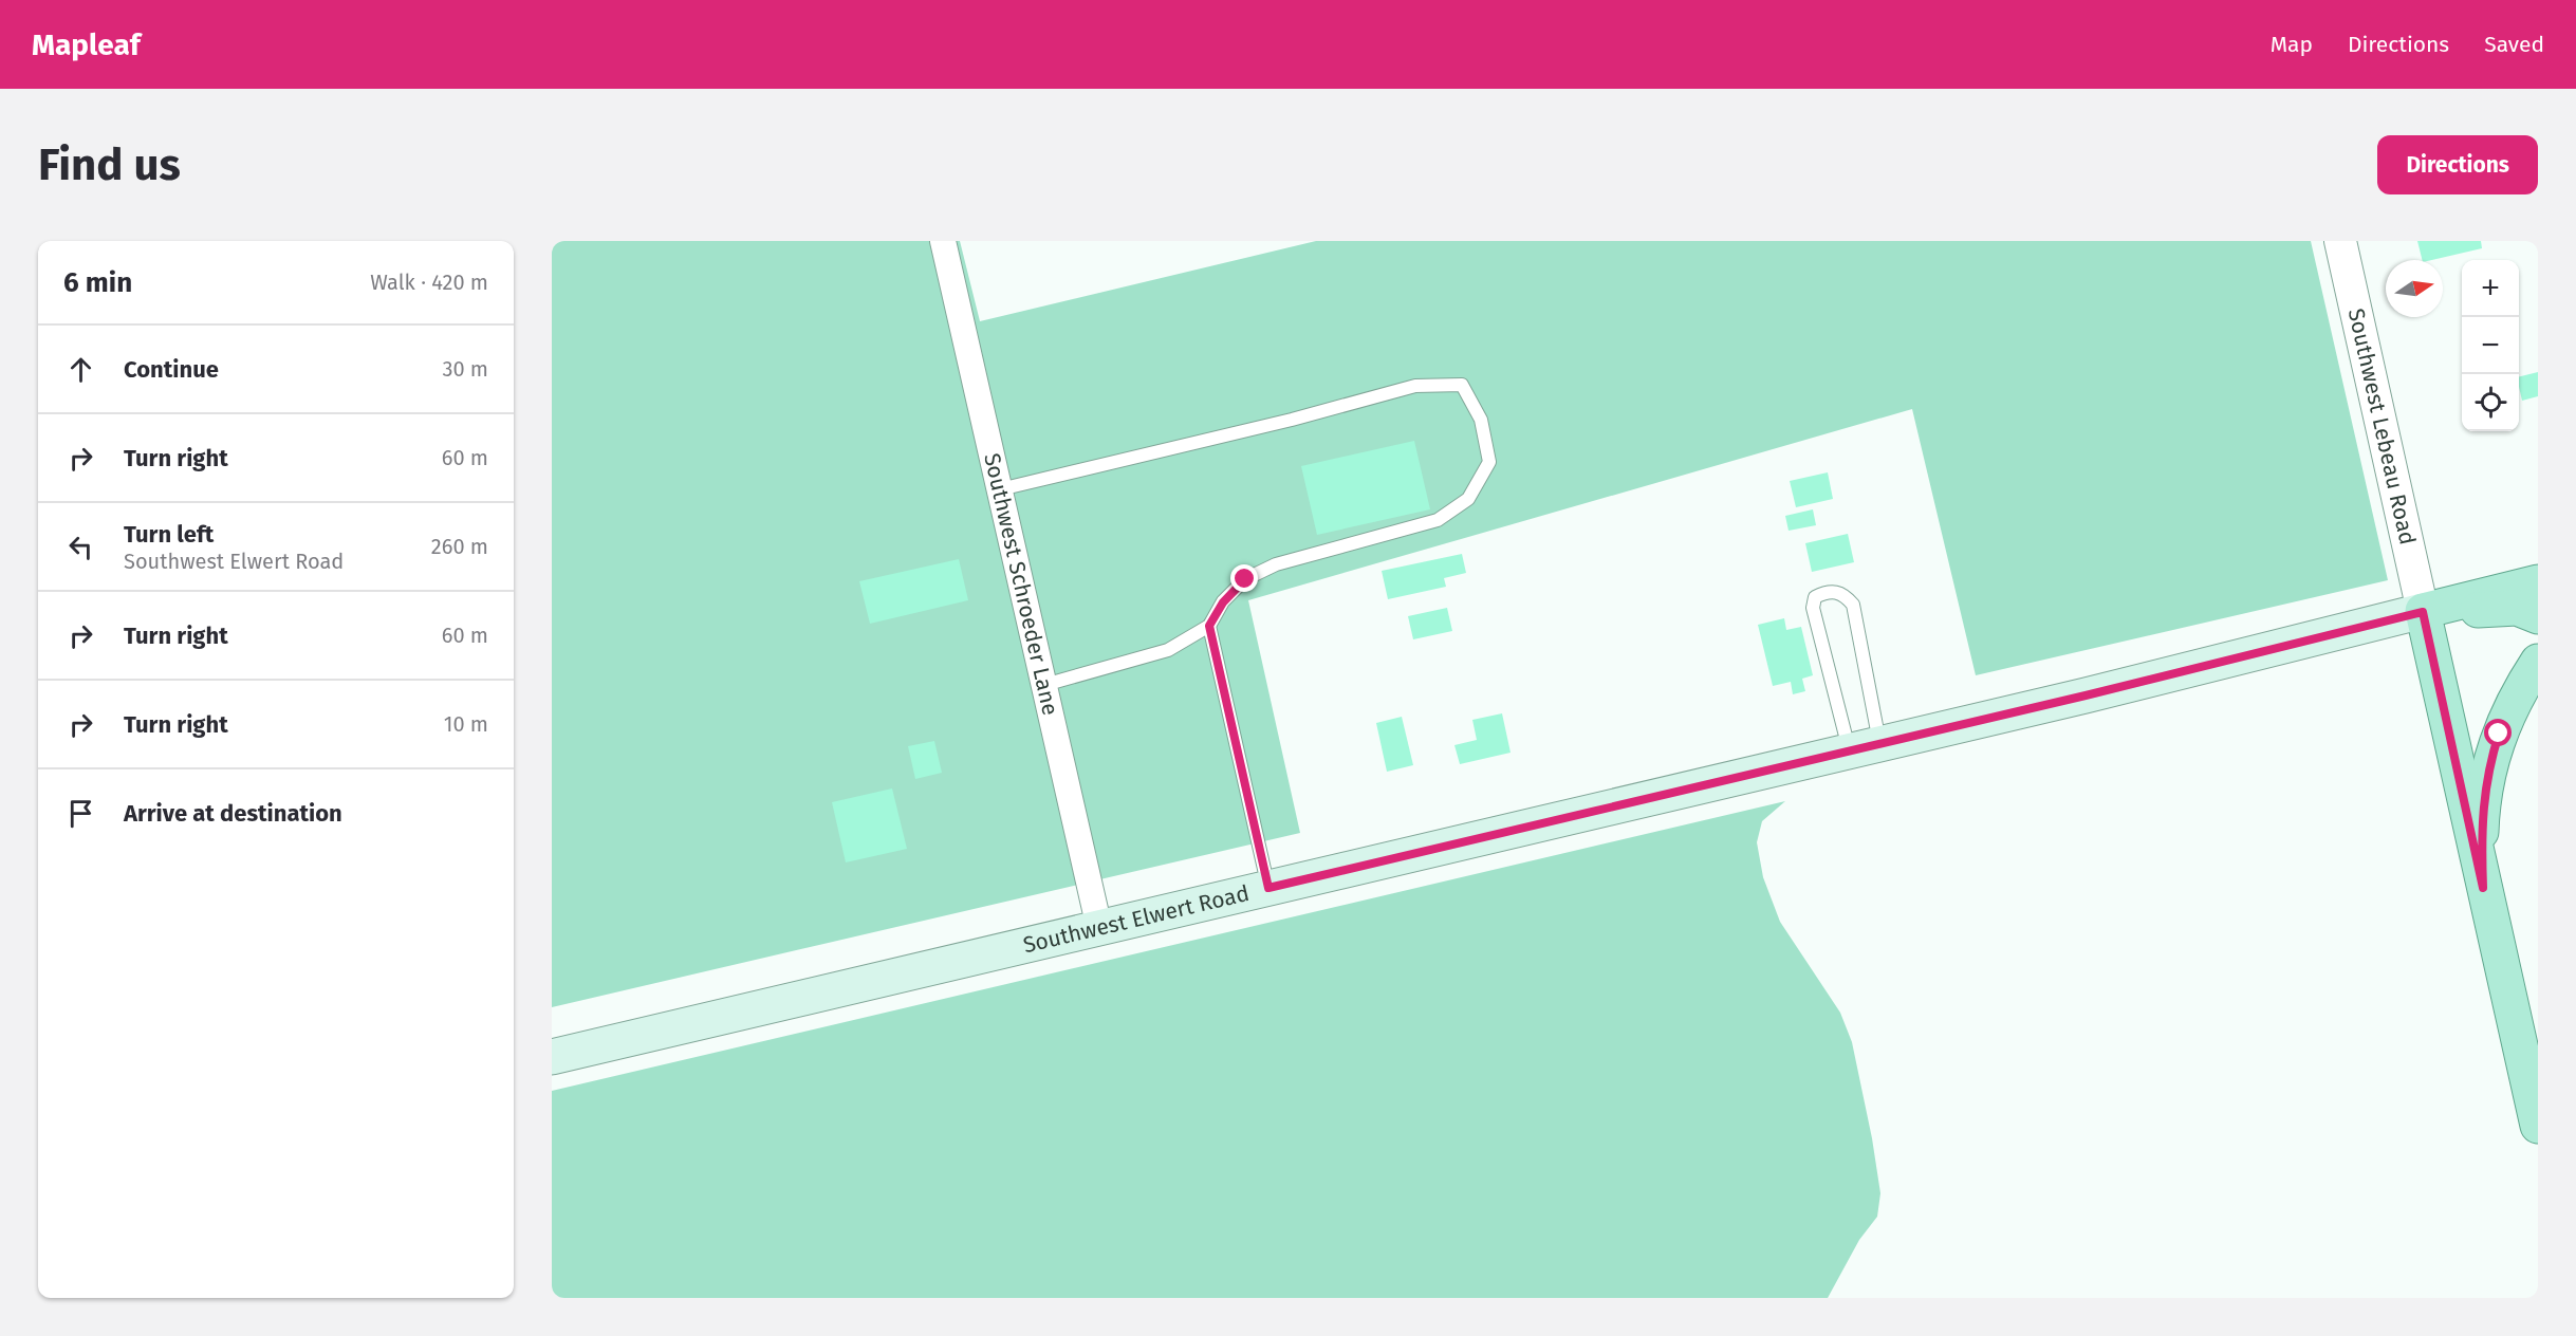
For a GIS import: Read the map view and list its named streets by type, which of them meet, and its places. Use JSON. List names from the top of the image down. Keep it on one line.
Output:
{"streets":{"main road":["Southwest Elwert Road"],"street":["Southwest Lebeau Road","Southwest Schroeder Lane"]},"crossings":[["Southwest Lebeau Road","Southwest Elwert Road"],["Southwest Schroeder Lane","Southwest Elwert Road"]],"north":"right","page":{"header":"Mapleaf","nav":["Map","Directions","Saved"],"buttons":"Directions","title":"Find us","heading":["6 min","Walk · 420 m"],"map_buttons":["+","−"],"list":[["Continue","30 m"],["Turn right","60 m"],["Turn left","Southwest Elwert Road","260 m"],["Turn right","60 m"],["Turn right","10 m"],"Arrive at destination"]}}
